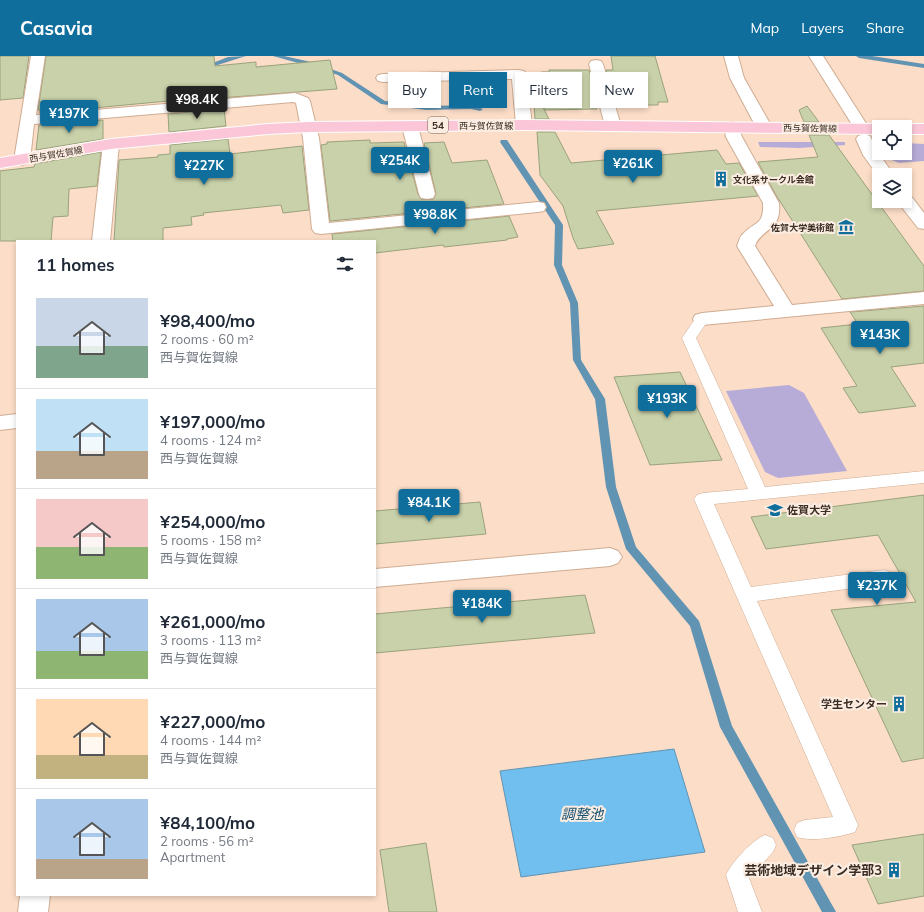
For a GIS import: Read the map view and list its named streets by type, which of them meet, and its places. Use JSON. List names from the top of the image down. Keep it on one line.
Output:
{"streets":{"main road":["54","西与賀佐賀線"]},"water":["調整池"],"places":{"building":["文化系サークル会館","学生センター","芸術地域デザイン学部3"],"museum":["佐賀大学美術館"],"school or university":["佐賀大学"]},"page":{"header":"Casavia","nav":["Map","Layers","Share"],"chip":["Buy","Rent","Filters","New"],"price":["¥98.4K","¥197K","¥254K","¥261K","¥227K","¥98.8K","¥143K","¥193K","¥84.1K","¥237K","¥184K"],"heading":"11 homes","list":[{"name":"¥98,400/mo","note":"2 rooms · 60 m² · 西与賀佐賀線"},{"name":"¥197,000/mo","note":"4 rooms · 124 m² · 西与賀佐賀線"},{"name":"¥254,000/mo","note":"5 rooms · 158 m² · 西与賀佐賀線"},{"name":"¥261,000/mo","note":"3 rooms · 113 m² · 西与賀佐賀線"},{"name":"¥227,000/mo","note":"4 rooms · 144 m² · 西与賀佐賀線"},{"name":"¥84,100/mo","note":"2 rooms · 56 m² · Apartment"}]}}
